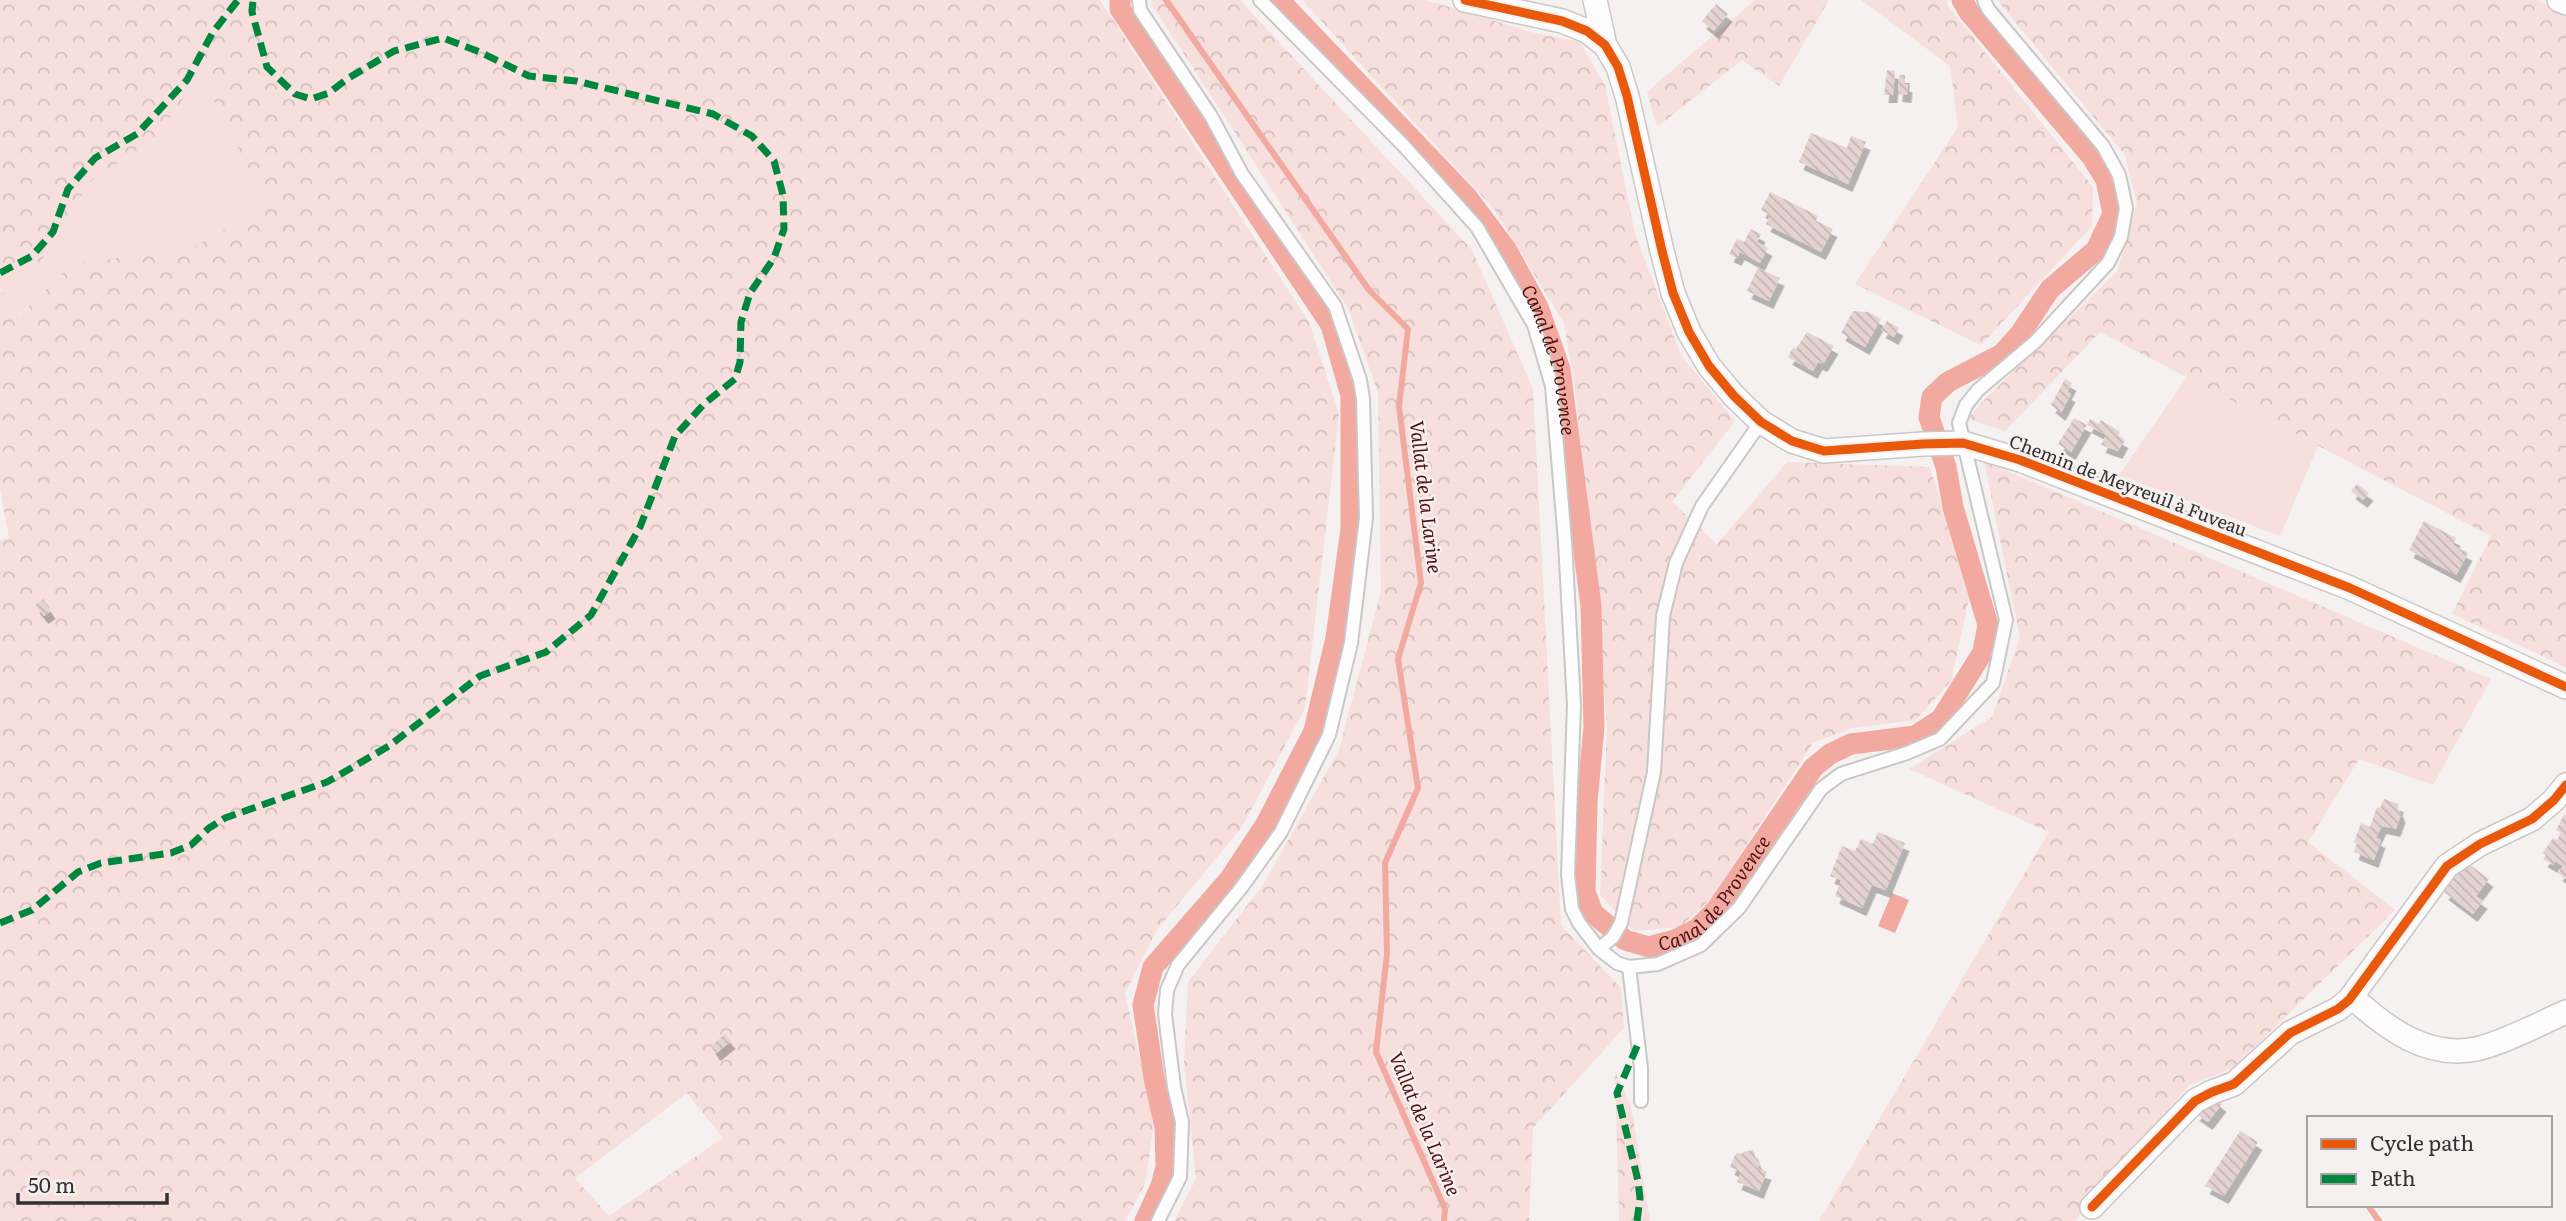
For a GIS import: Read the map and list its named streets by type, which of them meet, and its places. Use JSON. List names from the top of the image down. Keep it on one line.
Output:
{"streets":{"street":["Chemin de Meyreuil à Fuveau"]},"water":["Canal de Provence","Vallat de la Larine"],"legend":["Cycle path","Path"],"scale_bar":"50 m"}
